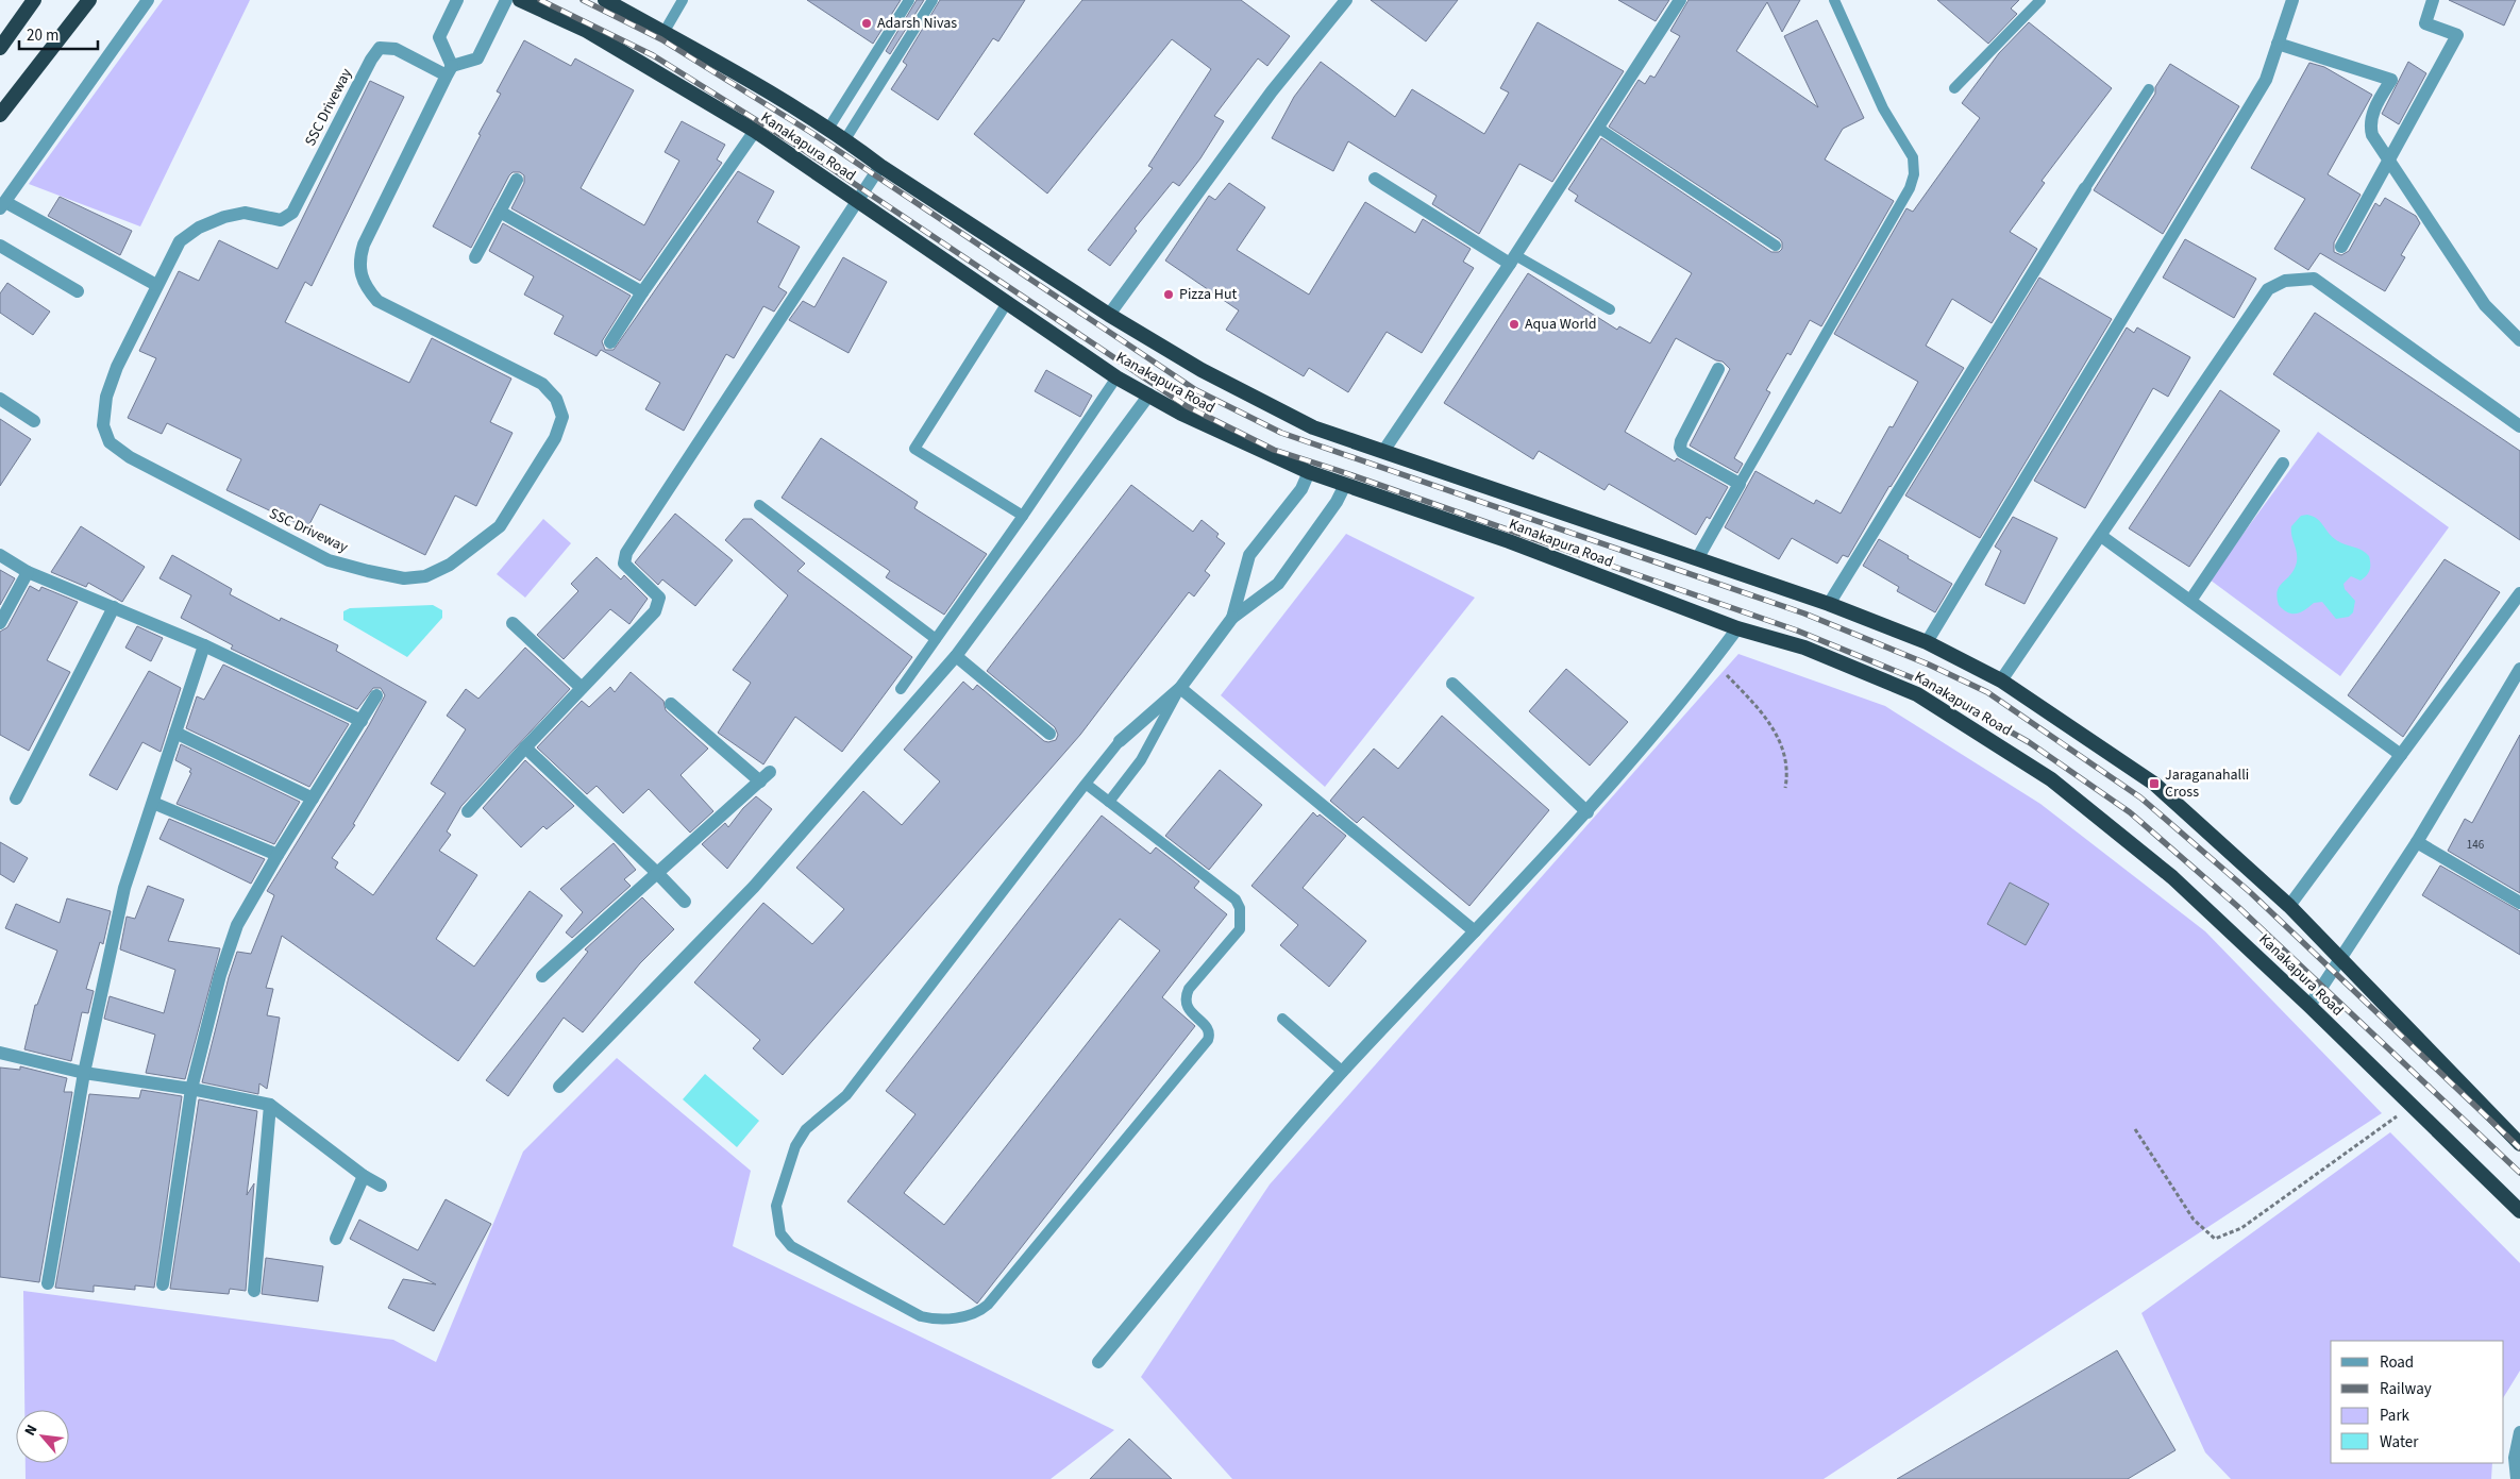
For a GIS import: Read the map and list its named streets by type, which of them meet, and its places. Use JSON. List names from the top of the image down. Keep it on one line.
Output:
{"streets":{"highway":["Kanakapura Road"],"street":["SSC Driveway"]},"places":{"other":["Adarsh Nivas","Pizza Hut","Aqua World"],"transit":["Jaraganahalli Cross"]},"house_numbers":["146"],"legend":["Road","Railway","Park","Water"],"scale_bar":"20 m","north":"top left"}
